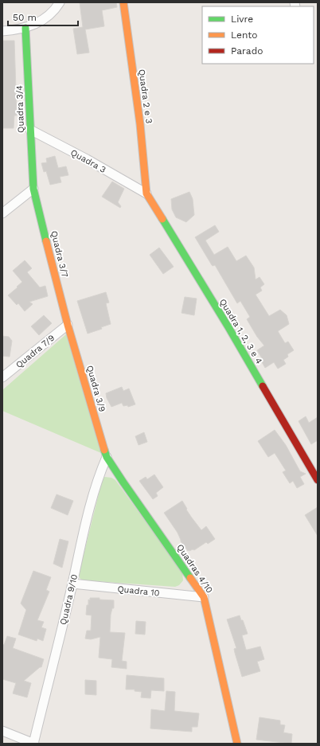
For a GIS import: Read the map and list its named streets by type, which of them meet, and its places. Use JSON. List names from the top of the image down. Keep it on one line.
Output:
{"streets":{"street":["Quadra 2 e 3","Quadra 3/4","Quadra 3","Quadra 3/7","Quadra 1, 2, 3 e 4","Quadra 7/9","Quadra 3/9","Quadras 4/10","Quadra 10","Quadra 9/10"]},"crossings":[["Quadra 2 e 3","Quadra 3"],["Quadra 2 e 3","Quadra 1, 2, 3 e 4"],["Quadra 3/4","Quadra 3"],["Quadra 3/4","Quadra 3/7"],["Quadra 3","Quadra 1, 2, 3 e 4"],["Quadra 3/7","Quadra 7/9"],["Quadra 3/7","Quadra 3/9"],["Quadra 7/9","Quadra 3/9"],["Quadra 3/9","Quadras 4/10"],["Quadra 3/9","Quadra 9/10"],["Quadras 4/10","Quadra 10"],["Quadras 4/10","Quadra 9/10"],["Quadra 10","Quadra 9/10"]],"legend":["Livre","Lento","Parado"],"scale_bar":"50 m"}
